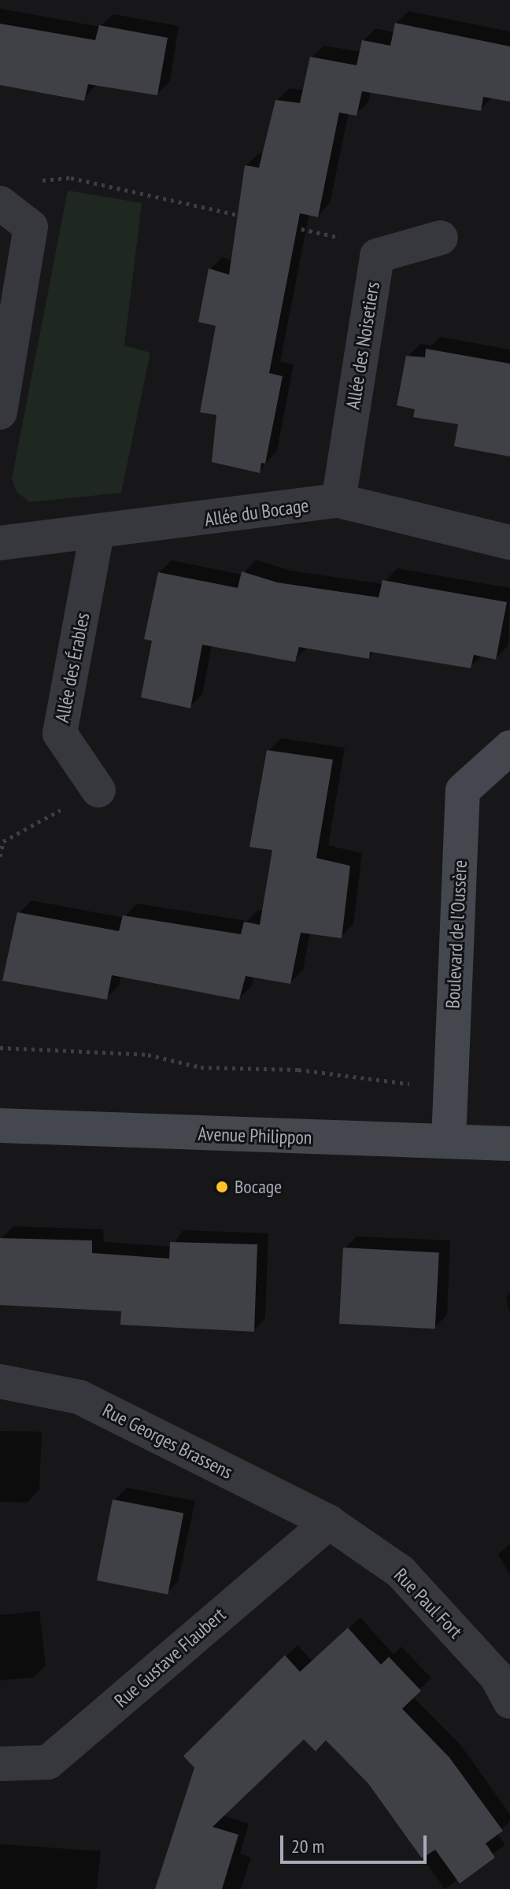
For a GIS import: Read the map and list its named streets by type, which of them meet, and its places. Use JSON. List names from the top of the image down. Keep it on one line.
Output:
{"streets":{"street":["Allée des Noisetiers","Allée du Bocage","Allée des Érables","Boulevard de l'Oussère","Avenue Philippon","Rue Georges Brassens","Rue Paul Fort","Rue Gustave Flaubert"]},"crossings":[["Allée des Noisetiers","Allée du Bocage"],["Allée du Bocage","Allée des Érables"],["Boulevard de l'Oussère","Avenue Philippon"],["Rue Georges Brassens","Rue Paul Fort"],["Rue Georges Brassens","Rue Gustave Flaubert"],["Rue Paul Fort","Rue Gustave Flaubert"]],"places":["Bocage"],"scale_bar":"20 m"}
